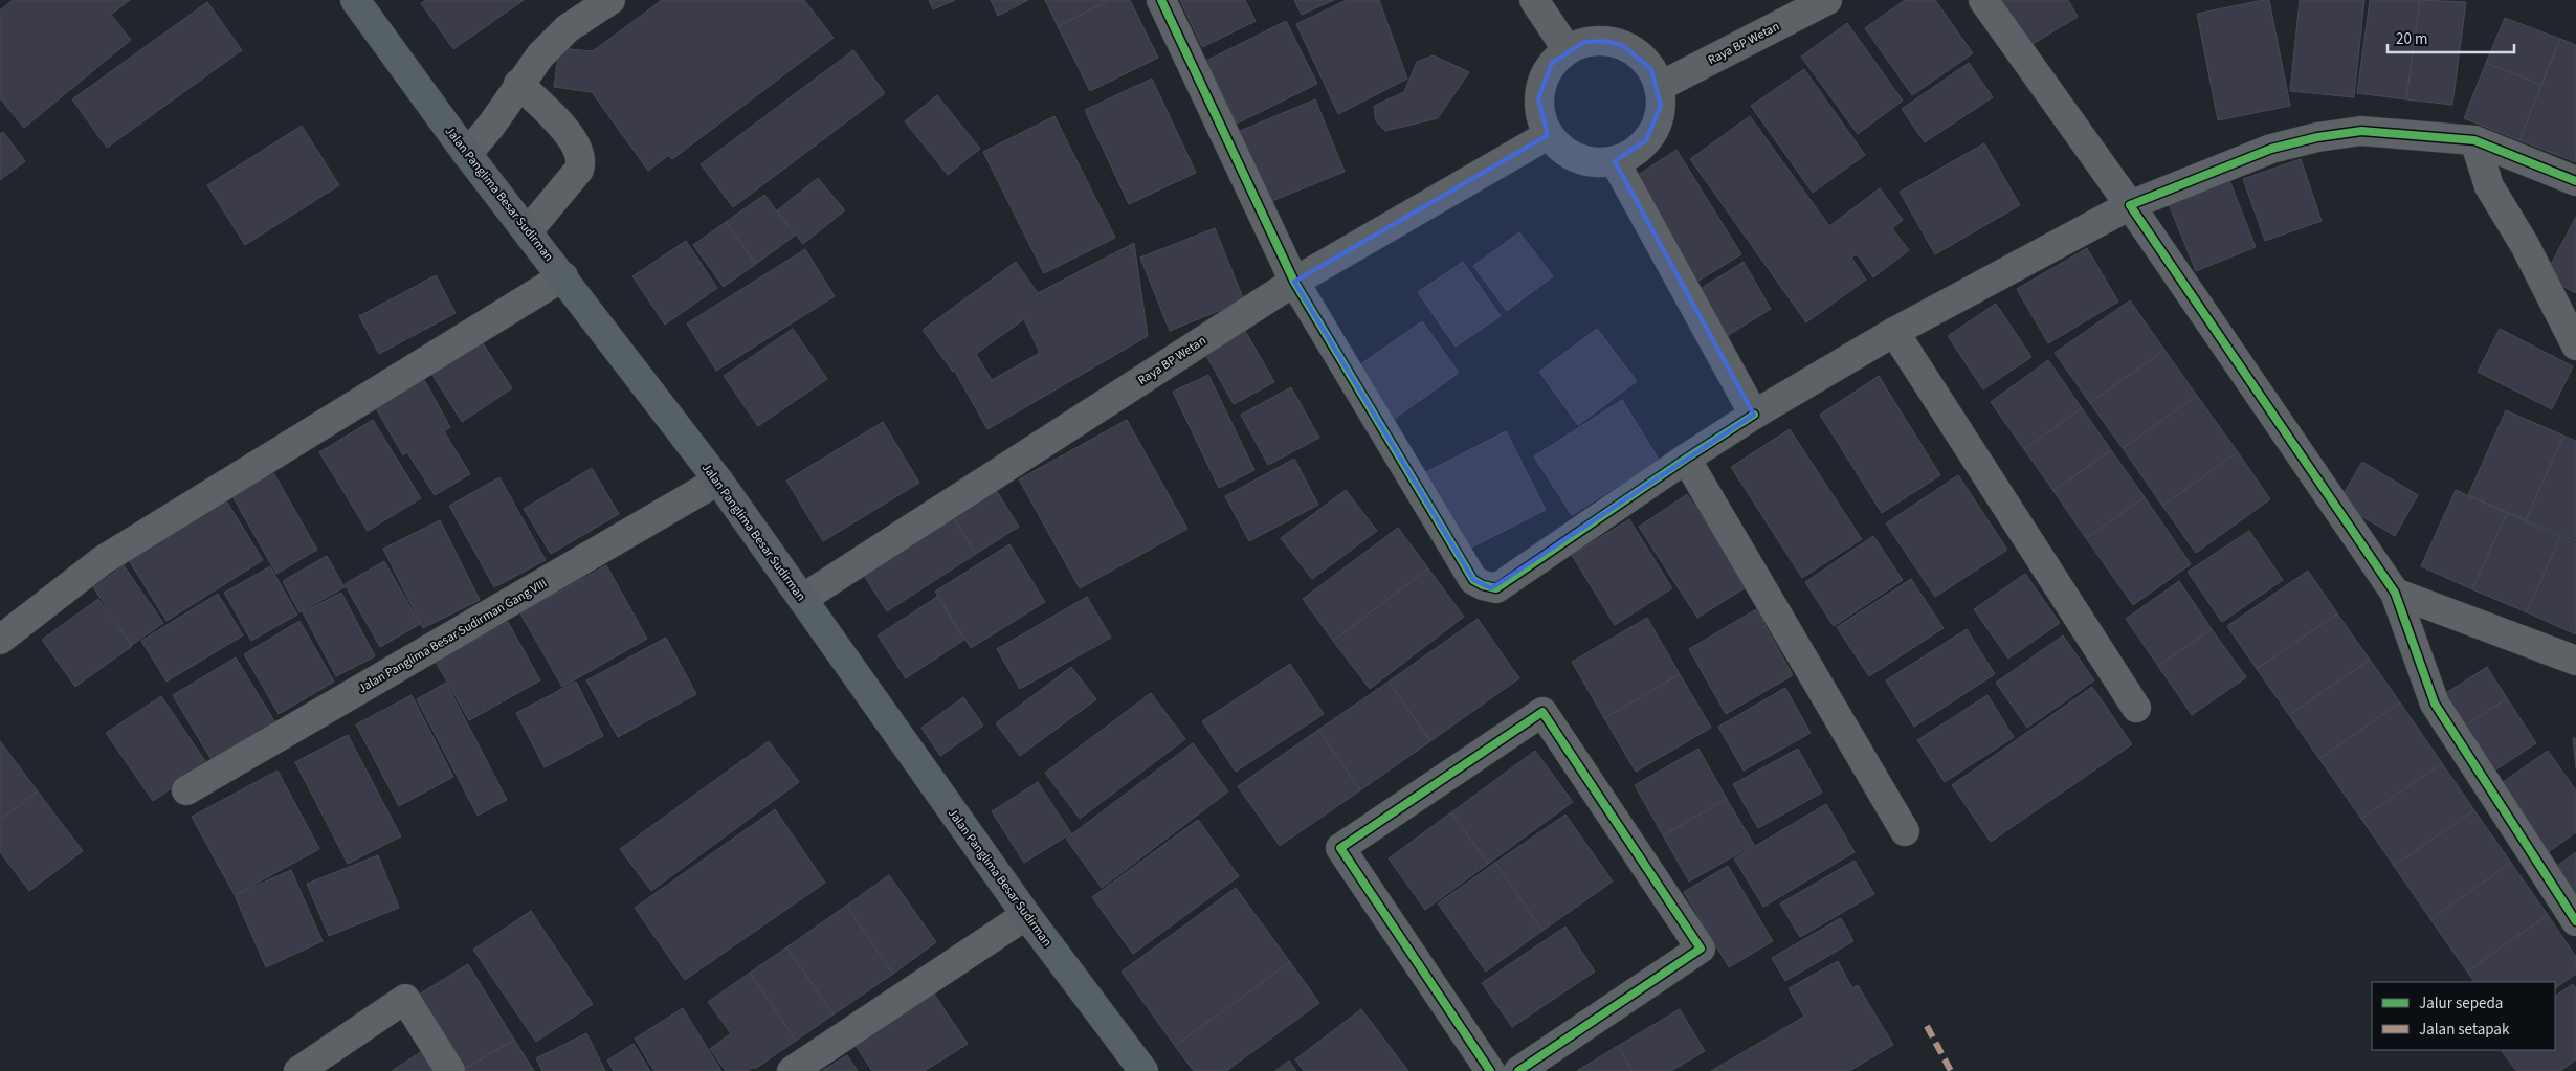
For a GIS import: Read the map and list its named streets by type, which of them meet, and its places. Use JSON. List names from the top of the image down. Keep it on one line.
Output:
{"streets":{"main road":["Jalan Panglima Besar Sudirman"],"street":["Raya BP Wetan","Jalan Panglima Besar Sudirman Gang VIII"]},"crossings":[["Raya BP Wetan","Jalan Panglima Besar Sudirman"],["Jalan Panglima Besar Sudirman","Jalan Panglima Besar Sudirman Gang VIII"]],"legend":["Jalur sepeda","Jalan setapak"],"scale_bar":"20 m"}
